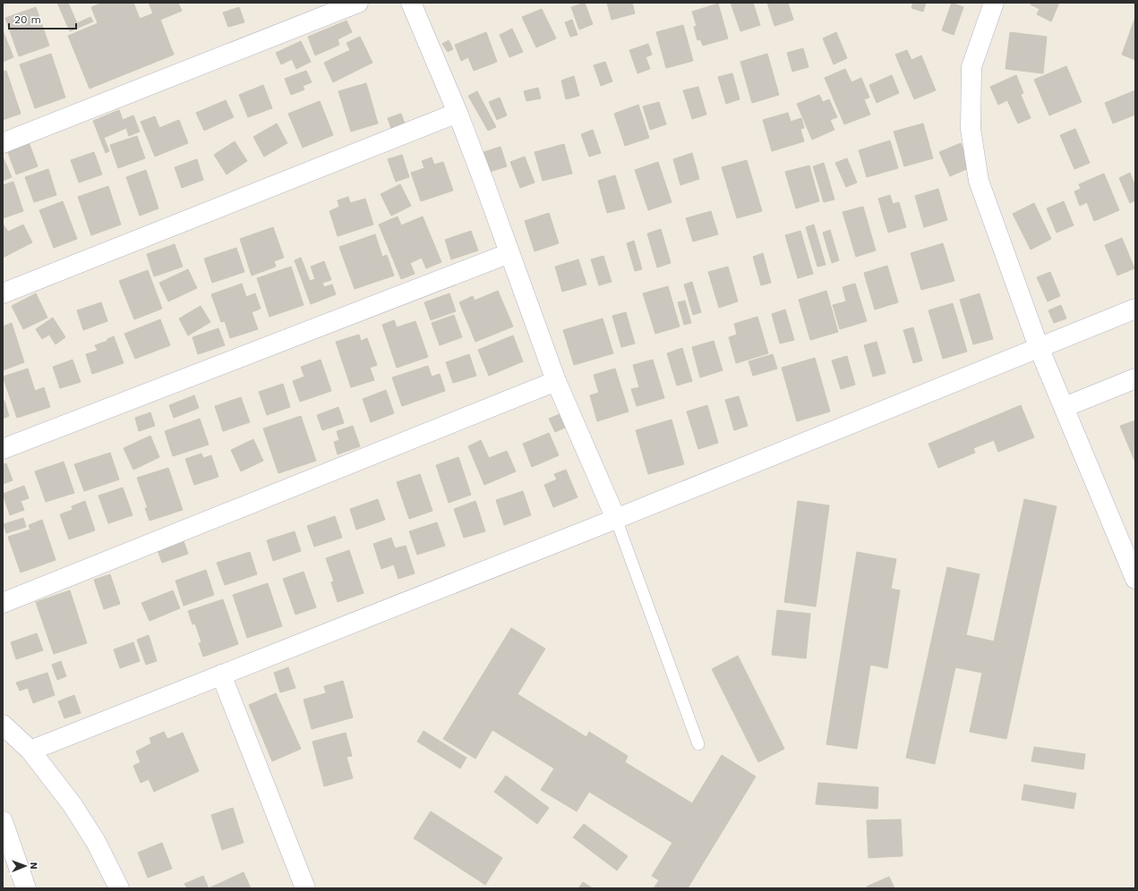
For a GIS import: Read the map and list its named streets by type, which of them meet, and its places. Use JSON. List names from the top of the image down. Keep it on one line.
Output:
{"scale_bar":"20 m","north":"right"}
